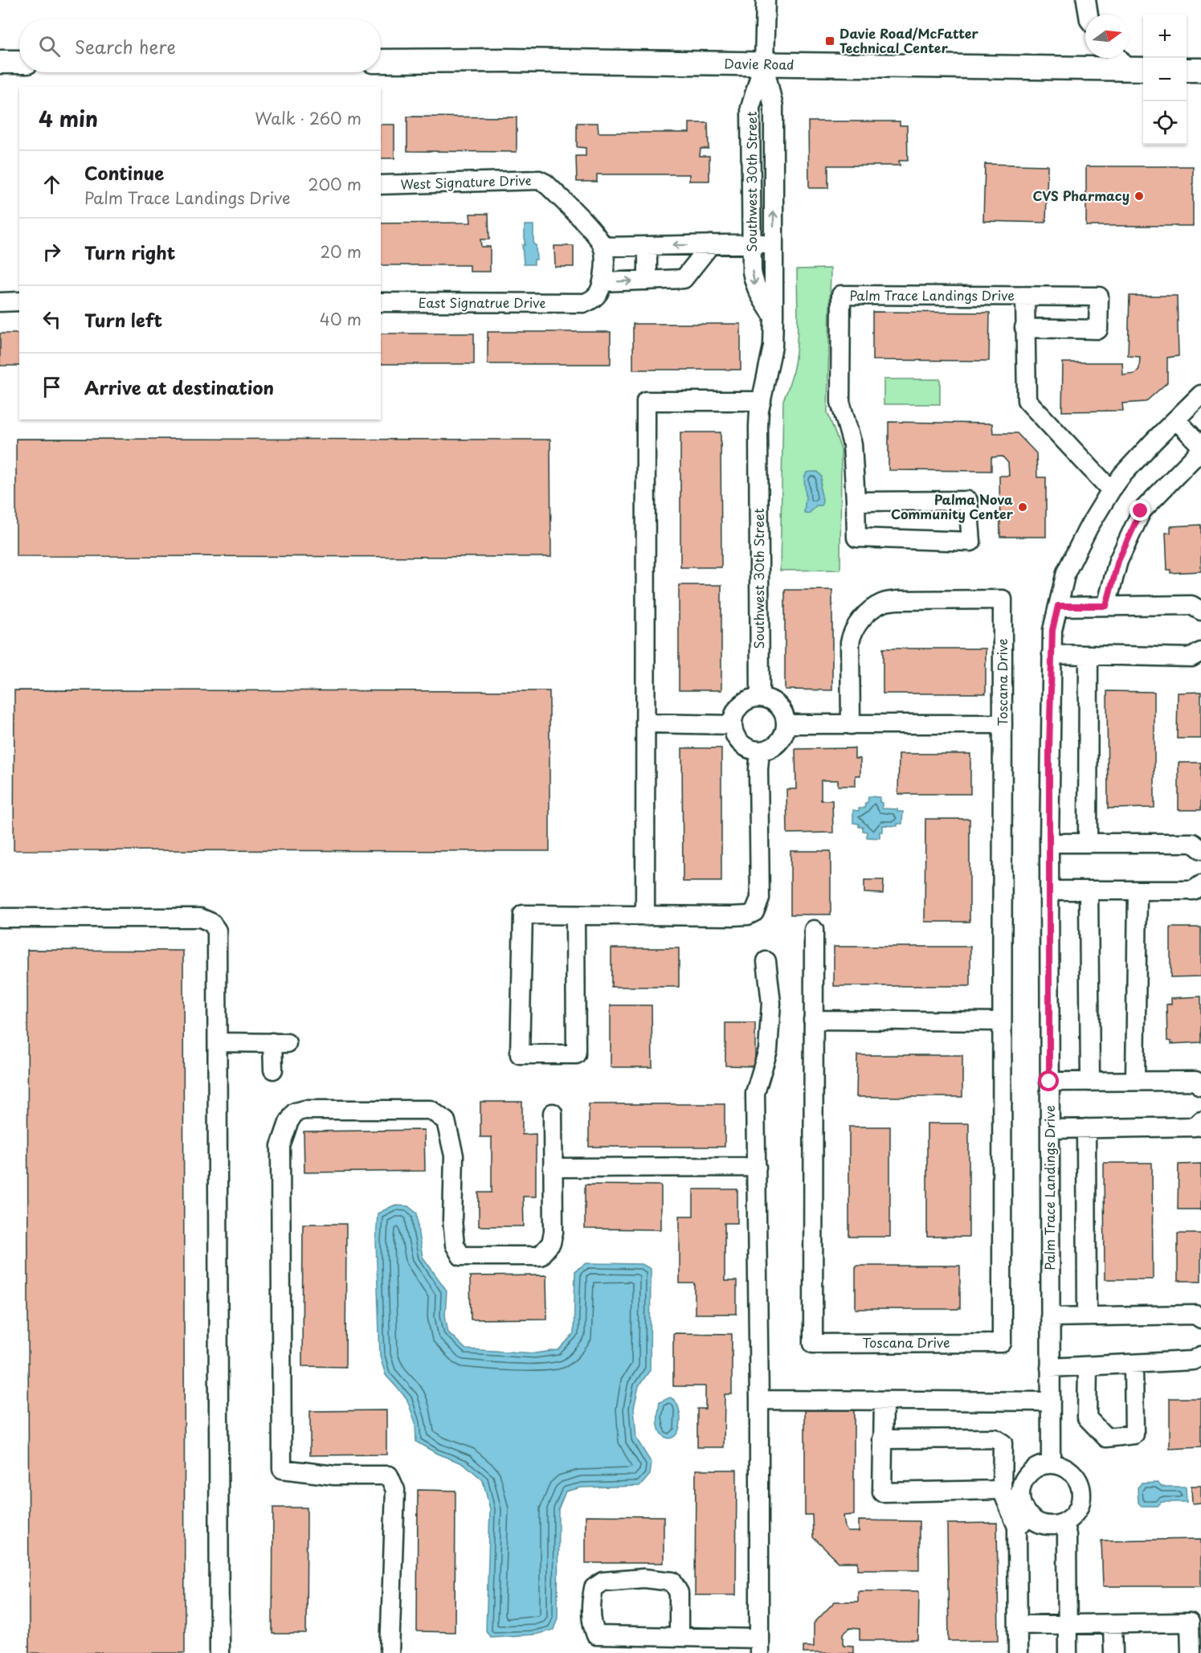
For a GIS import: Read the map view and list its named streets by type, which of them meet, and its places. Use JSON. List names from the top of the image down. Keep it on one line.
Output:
{"streets":{"main road":["Davie Road"],"street":["Southwest 30th Street","West Signature Drive","Palm Trace Landings Drive","East Signatrue Drive","Toscana Drive"]},"crossings":[["Davie Road","Southwest 30th Street"]],"places":{"transit":["Davie Road/McFatter Technical Center"],"other":["CVS Pharmacy","Palma Nova Community Center"]},"north":"right","page":{"map_buttons":["+","−"],"search":"Search here","heading":["4 min","Walk · 260 m"],"list":[["Continue","Palm Trace Landings Drive","200 m"],["Turn right","20 m"],["Turn left","40 m"],"Arrive at destination"]}}
